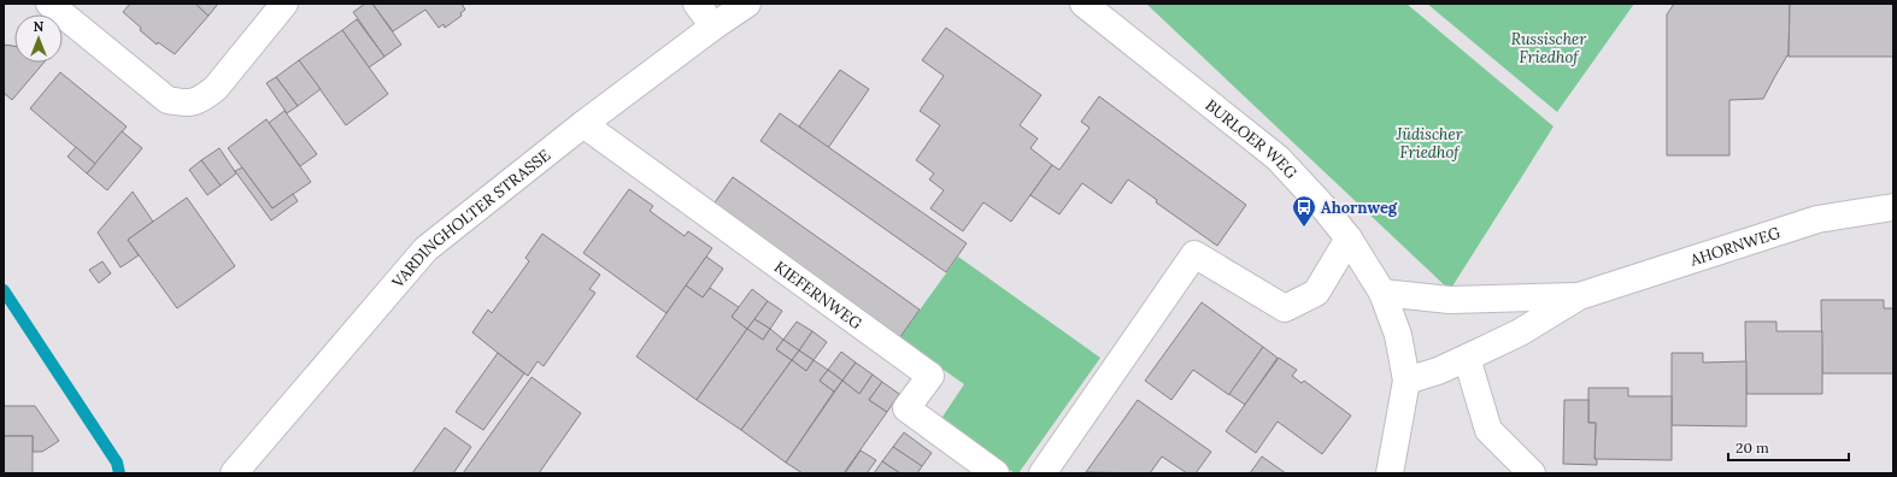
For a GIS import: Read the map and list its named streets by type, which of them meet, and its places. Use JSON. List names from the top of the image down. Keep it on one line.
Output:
{"streets":{"street":["BURLOER WEG","VARDINGHOLTER STRASSE","AHORNWEG","KIEFERNWEG"]},"crossings":[["BURLOER WEG","AHORNWEG"],["VARDINGHOLTER STRASSE","KIEFERNWEG"]],"parks":["Russischer Friedhof","Jüdischer Friedhof"],"places":{"bus stop":["Ahornweg"]},"scale_bar":"20 m","north":"top"}
